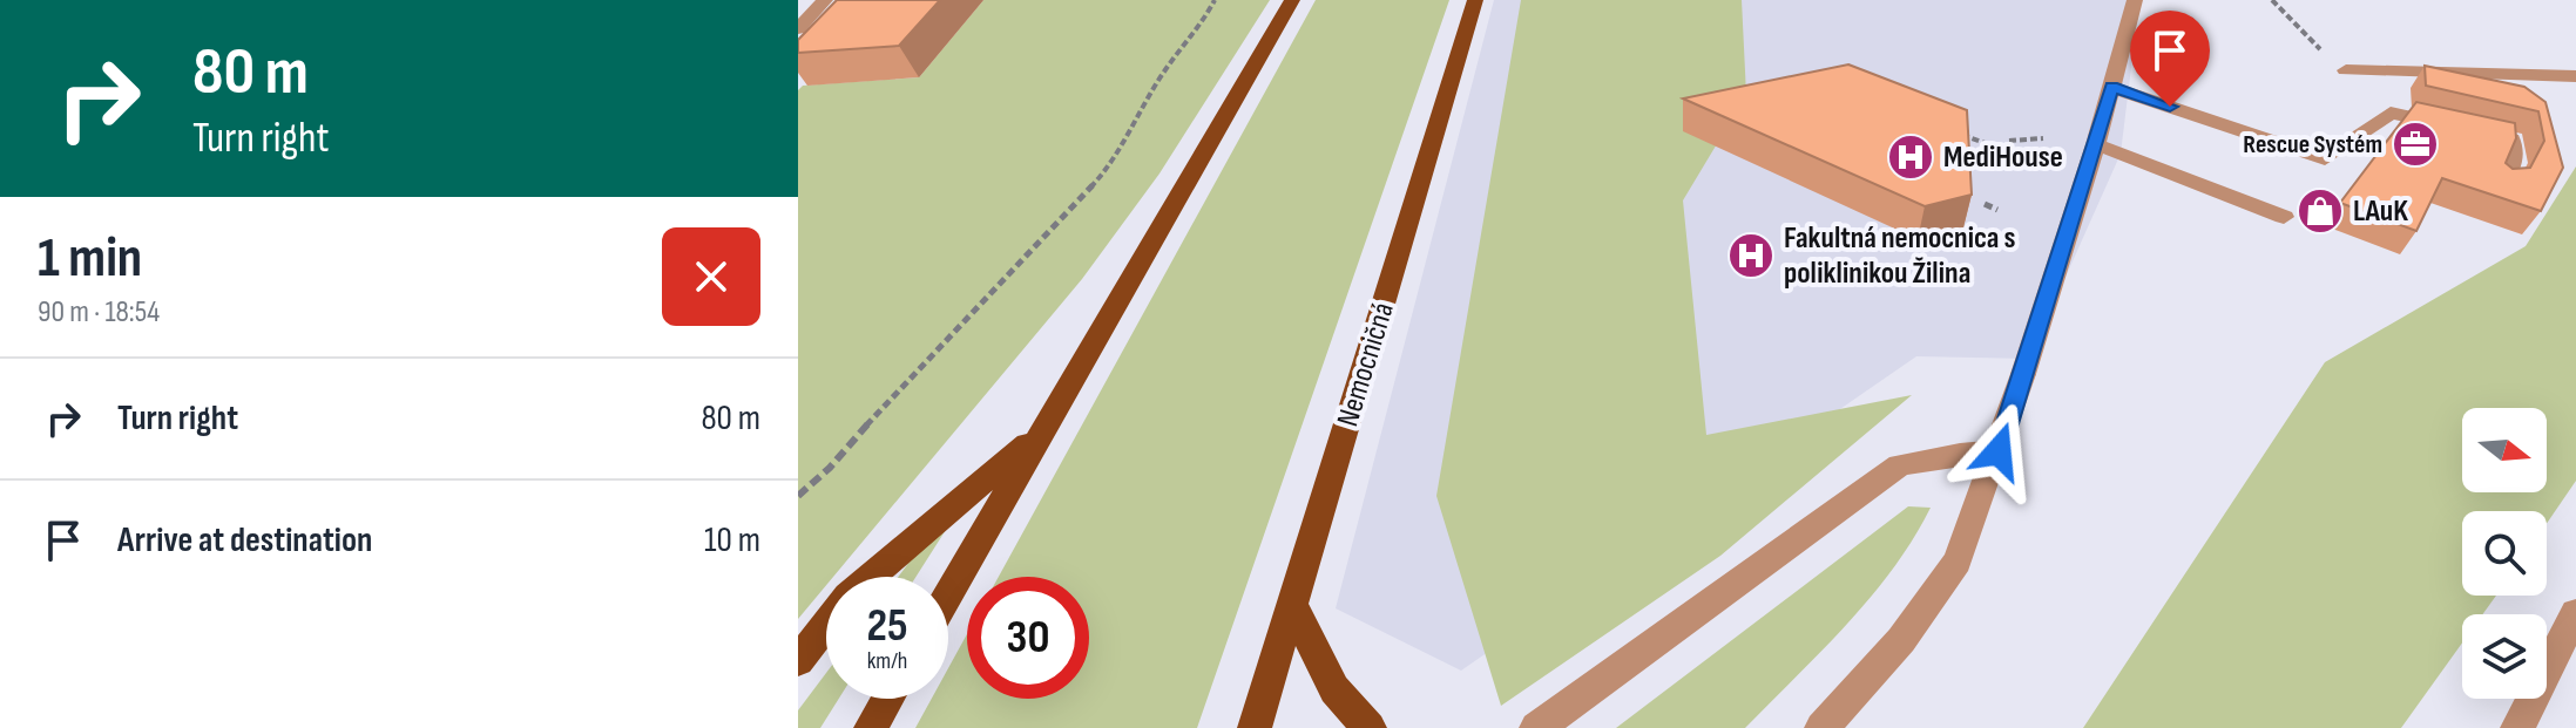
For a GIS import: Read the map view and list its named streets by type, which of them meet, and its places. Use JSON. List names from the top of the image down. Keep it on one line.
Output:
{"streets":{"main road":["Nemocničná"]},"places":{"office":["Rescue Systém"],"hospital":["MediHouse","Fakultná nemocnica s poliklinikou Žilina"],"shop":["LAuK"]},"north":"right","page":{"turn":["80 m","Turn right"],"heading":["1 min","90 m · 18:54"],"list":[{"name":"Turn right","value":"80 m"},{"name":"Arrive at destination","value":"10 m"}],"speed":"25 km/h","limit":"30"}}
